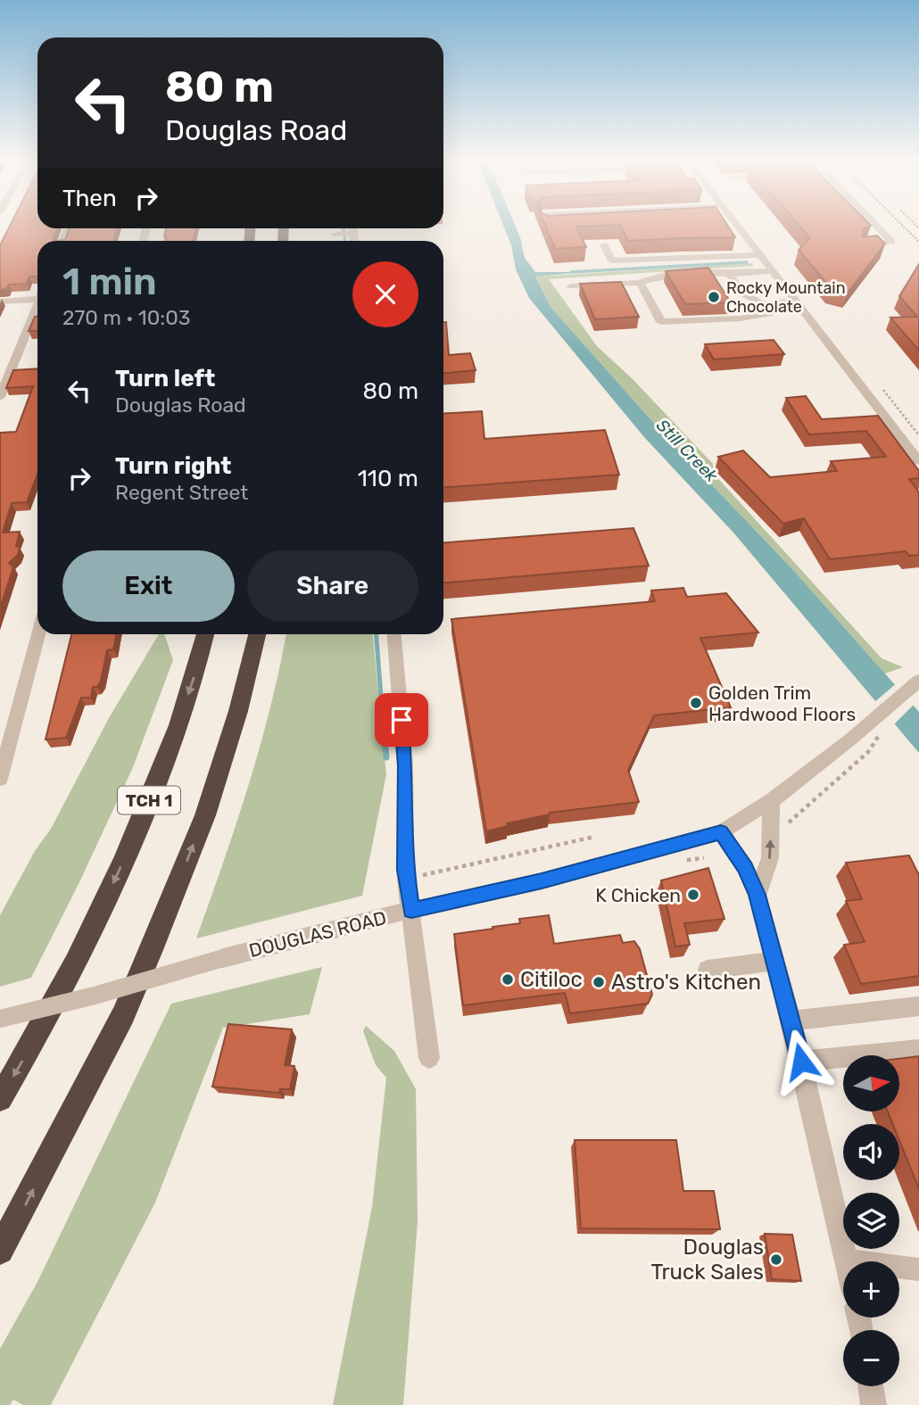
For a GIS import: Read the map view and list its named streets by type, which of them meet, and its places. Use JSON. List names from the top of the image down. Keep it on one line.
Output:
{"streets":{"highway":["TCH 1"],"street":["DOUGLAS ROAD"]},"water":["Still Creek"],"places":["Rocky Mountain Chocolate","Golden Trim Hardwood Floors","K Chicken","Citiloc","Astro's Kitchen","Douglas Truck Sales"],"north":"right","page":{"turn":["80 m","Douglas Road"],"then":"Then","heading":["1 min","270 m · 10:03"],"list":[{"name":"Turn left","note":"Douglas Road","value":"80 m"},{"name":"Turn right","note":"Regent Street","value":"110 m"}],"buttons":["Exit","Share"],"map_buttons":["+","−"]}}
